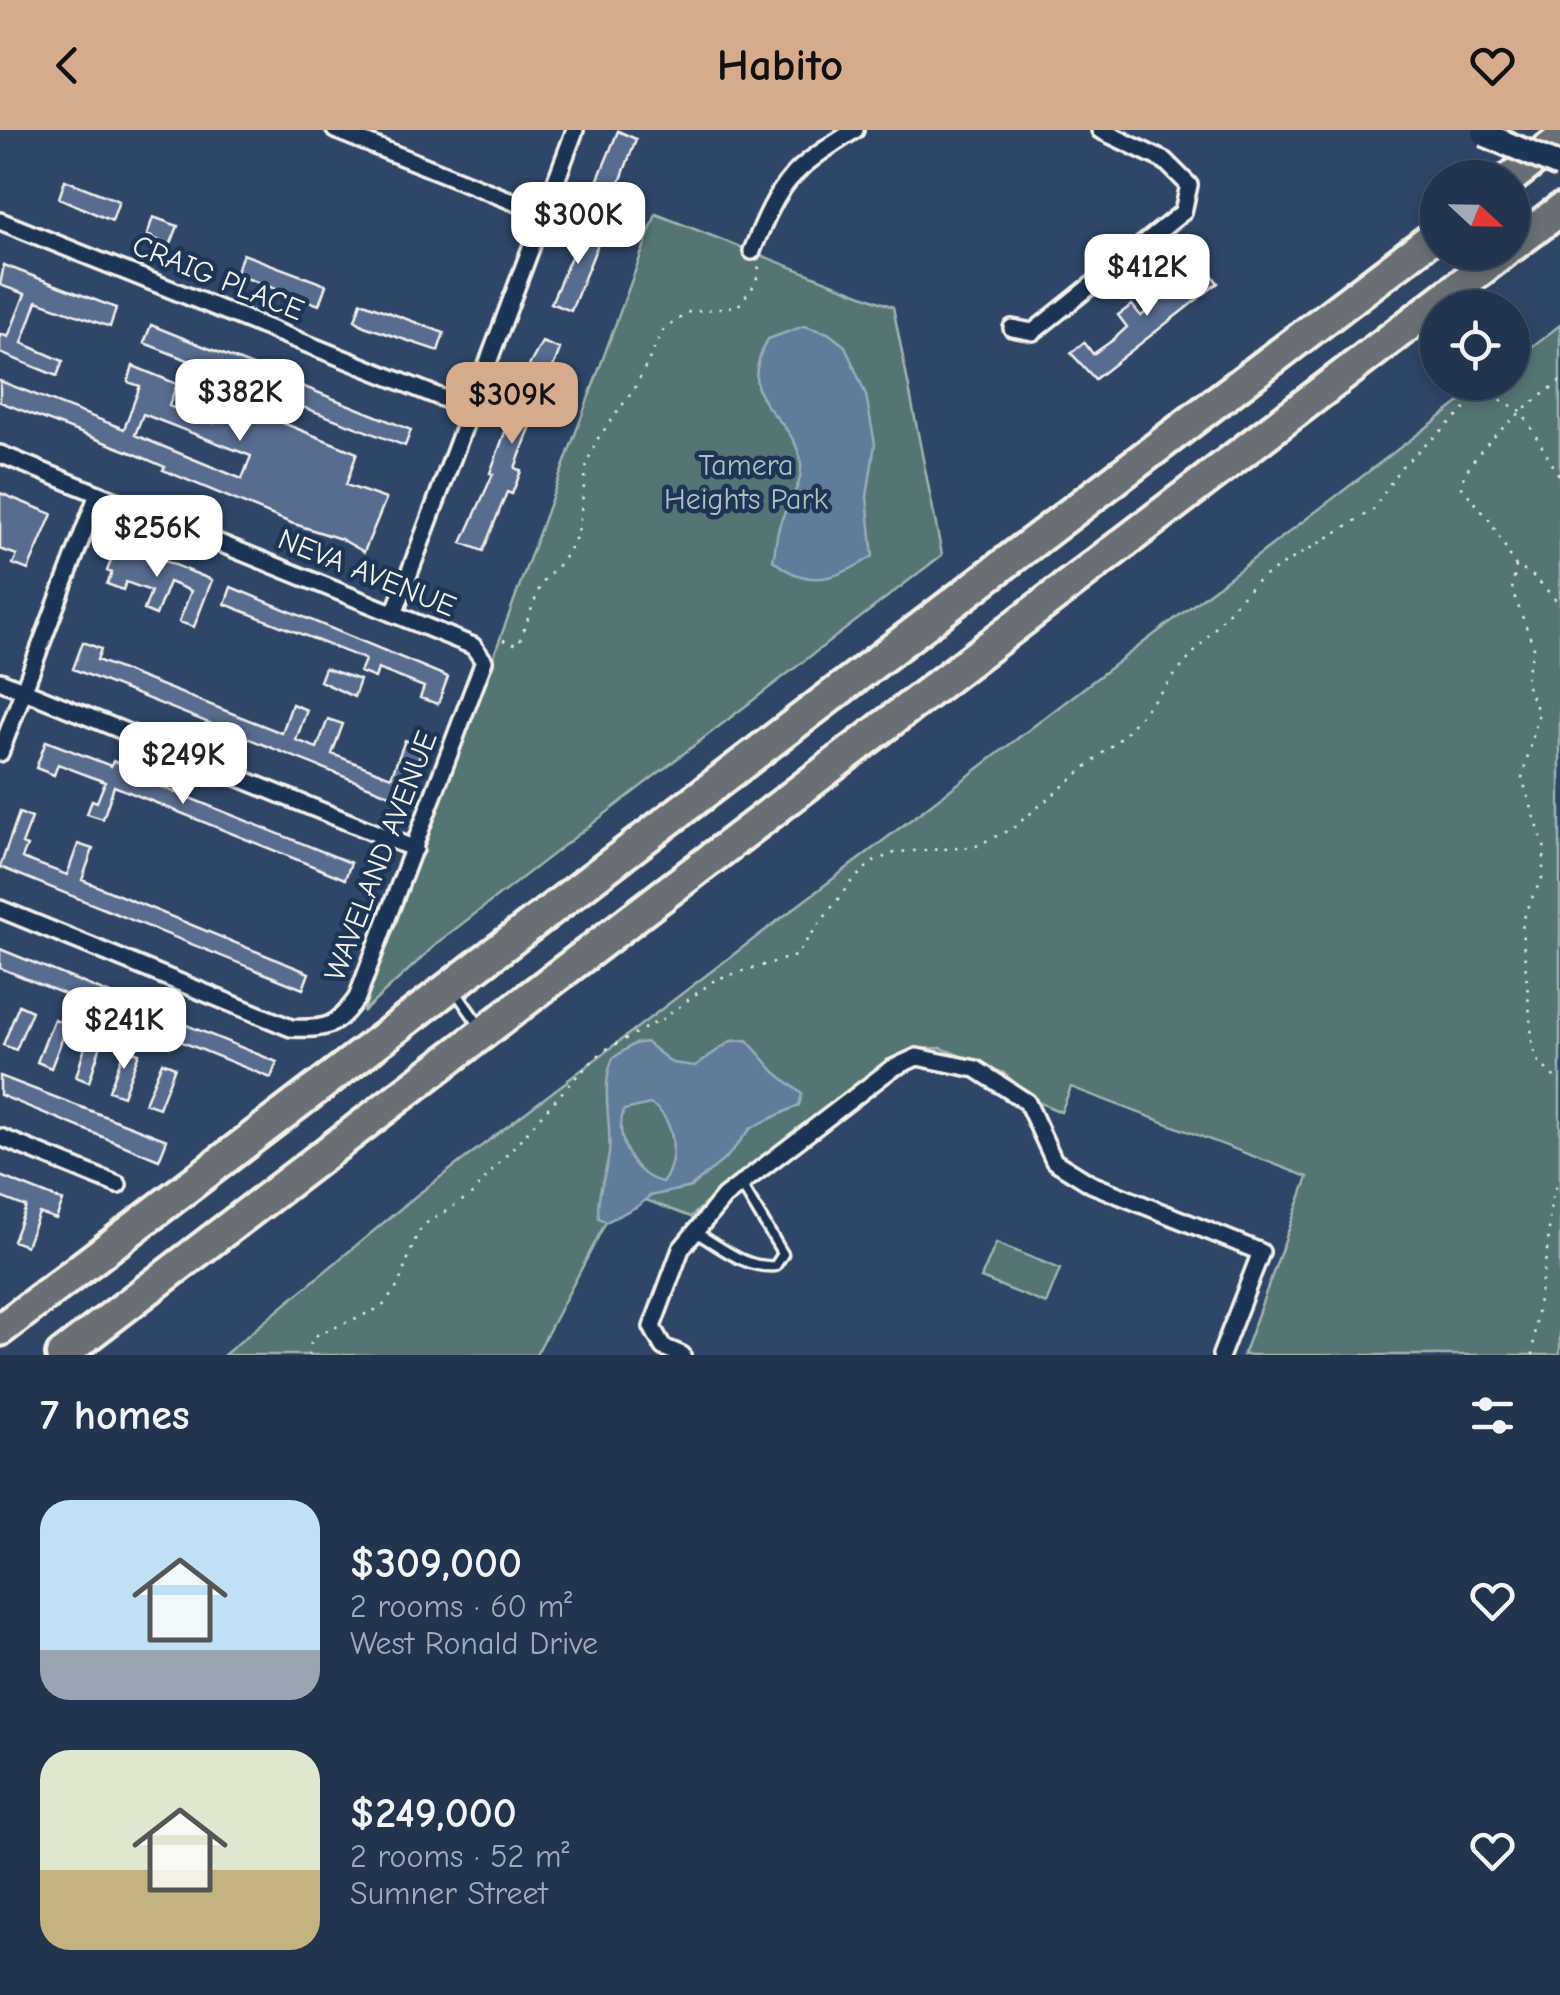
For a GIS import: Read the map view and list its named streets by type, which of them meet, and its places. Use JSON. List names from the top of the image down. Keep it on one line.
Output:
{"streets":{"street":["CRAIG PLACE","NEVA AVENUE","WAVELAND AVENUE"]},"crossings":[["NEVA AVENUE","WAVELAND AVENUE"]],"parks":["Tamera Heights Park"],"north":"right","page":{"header":"Habito","price":["$300K","$412K","$382K","$309K","$256K","$249K","$241K"],"heading":"7 homes","list":[{"name":"$309,000","note":"2 rooms · 60 m² · West Ronald Drive"},{"name":"$249,000","note":"2 rooms · 52 m² · Sumner Street"}]}}
